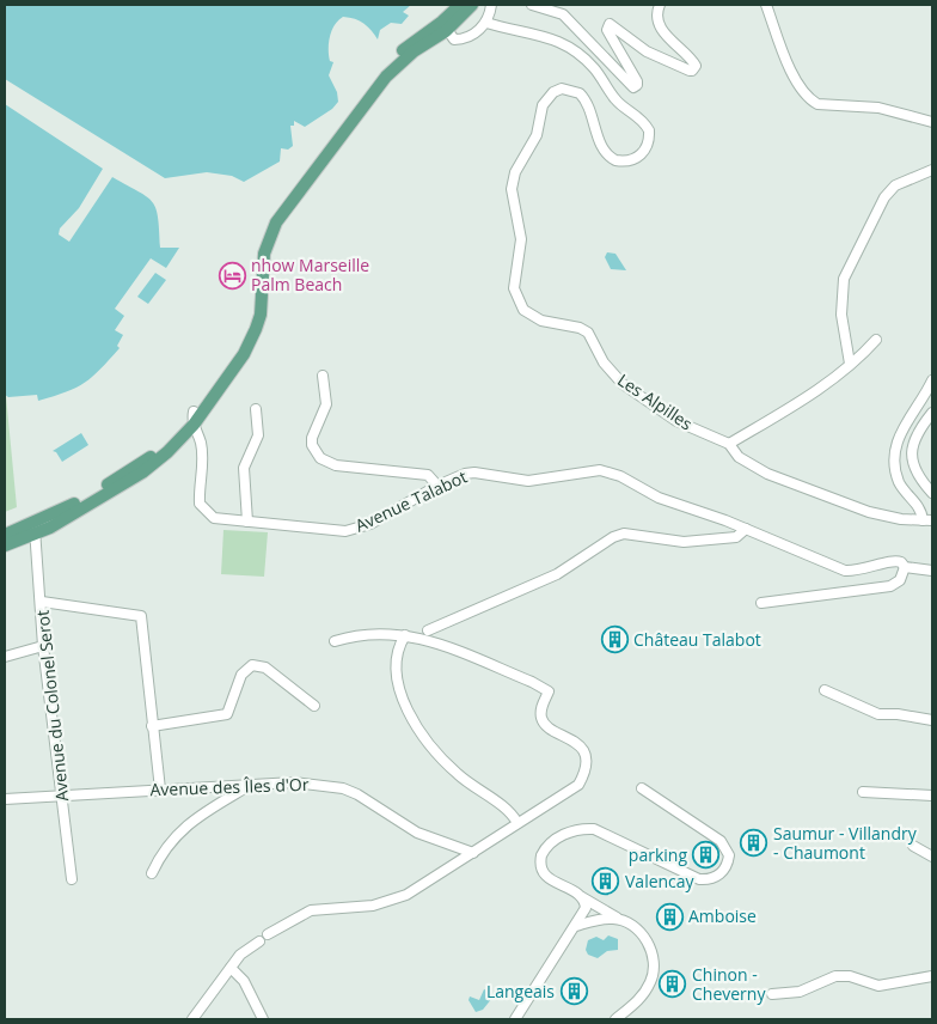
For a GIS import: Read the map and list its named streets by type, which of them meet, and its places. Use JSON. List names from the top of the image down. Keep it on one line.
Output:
{"streets":{"street":["Les Alpilles","Avenue Talabot","Avenue du Colonel Serot","Avenue des Îles d'Or"]},"crossings":[["Avenue du Colonel Serot","Avenue des Îles d'Or"]],"places":{"hotel":["nhow Marseille Palm Beach"],"building":["Château Talabot","Saumur - Villandry - Chaumont","parking","Valencay","Amboise","Chinon - Cheverny","Langeais"]}}
